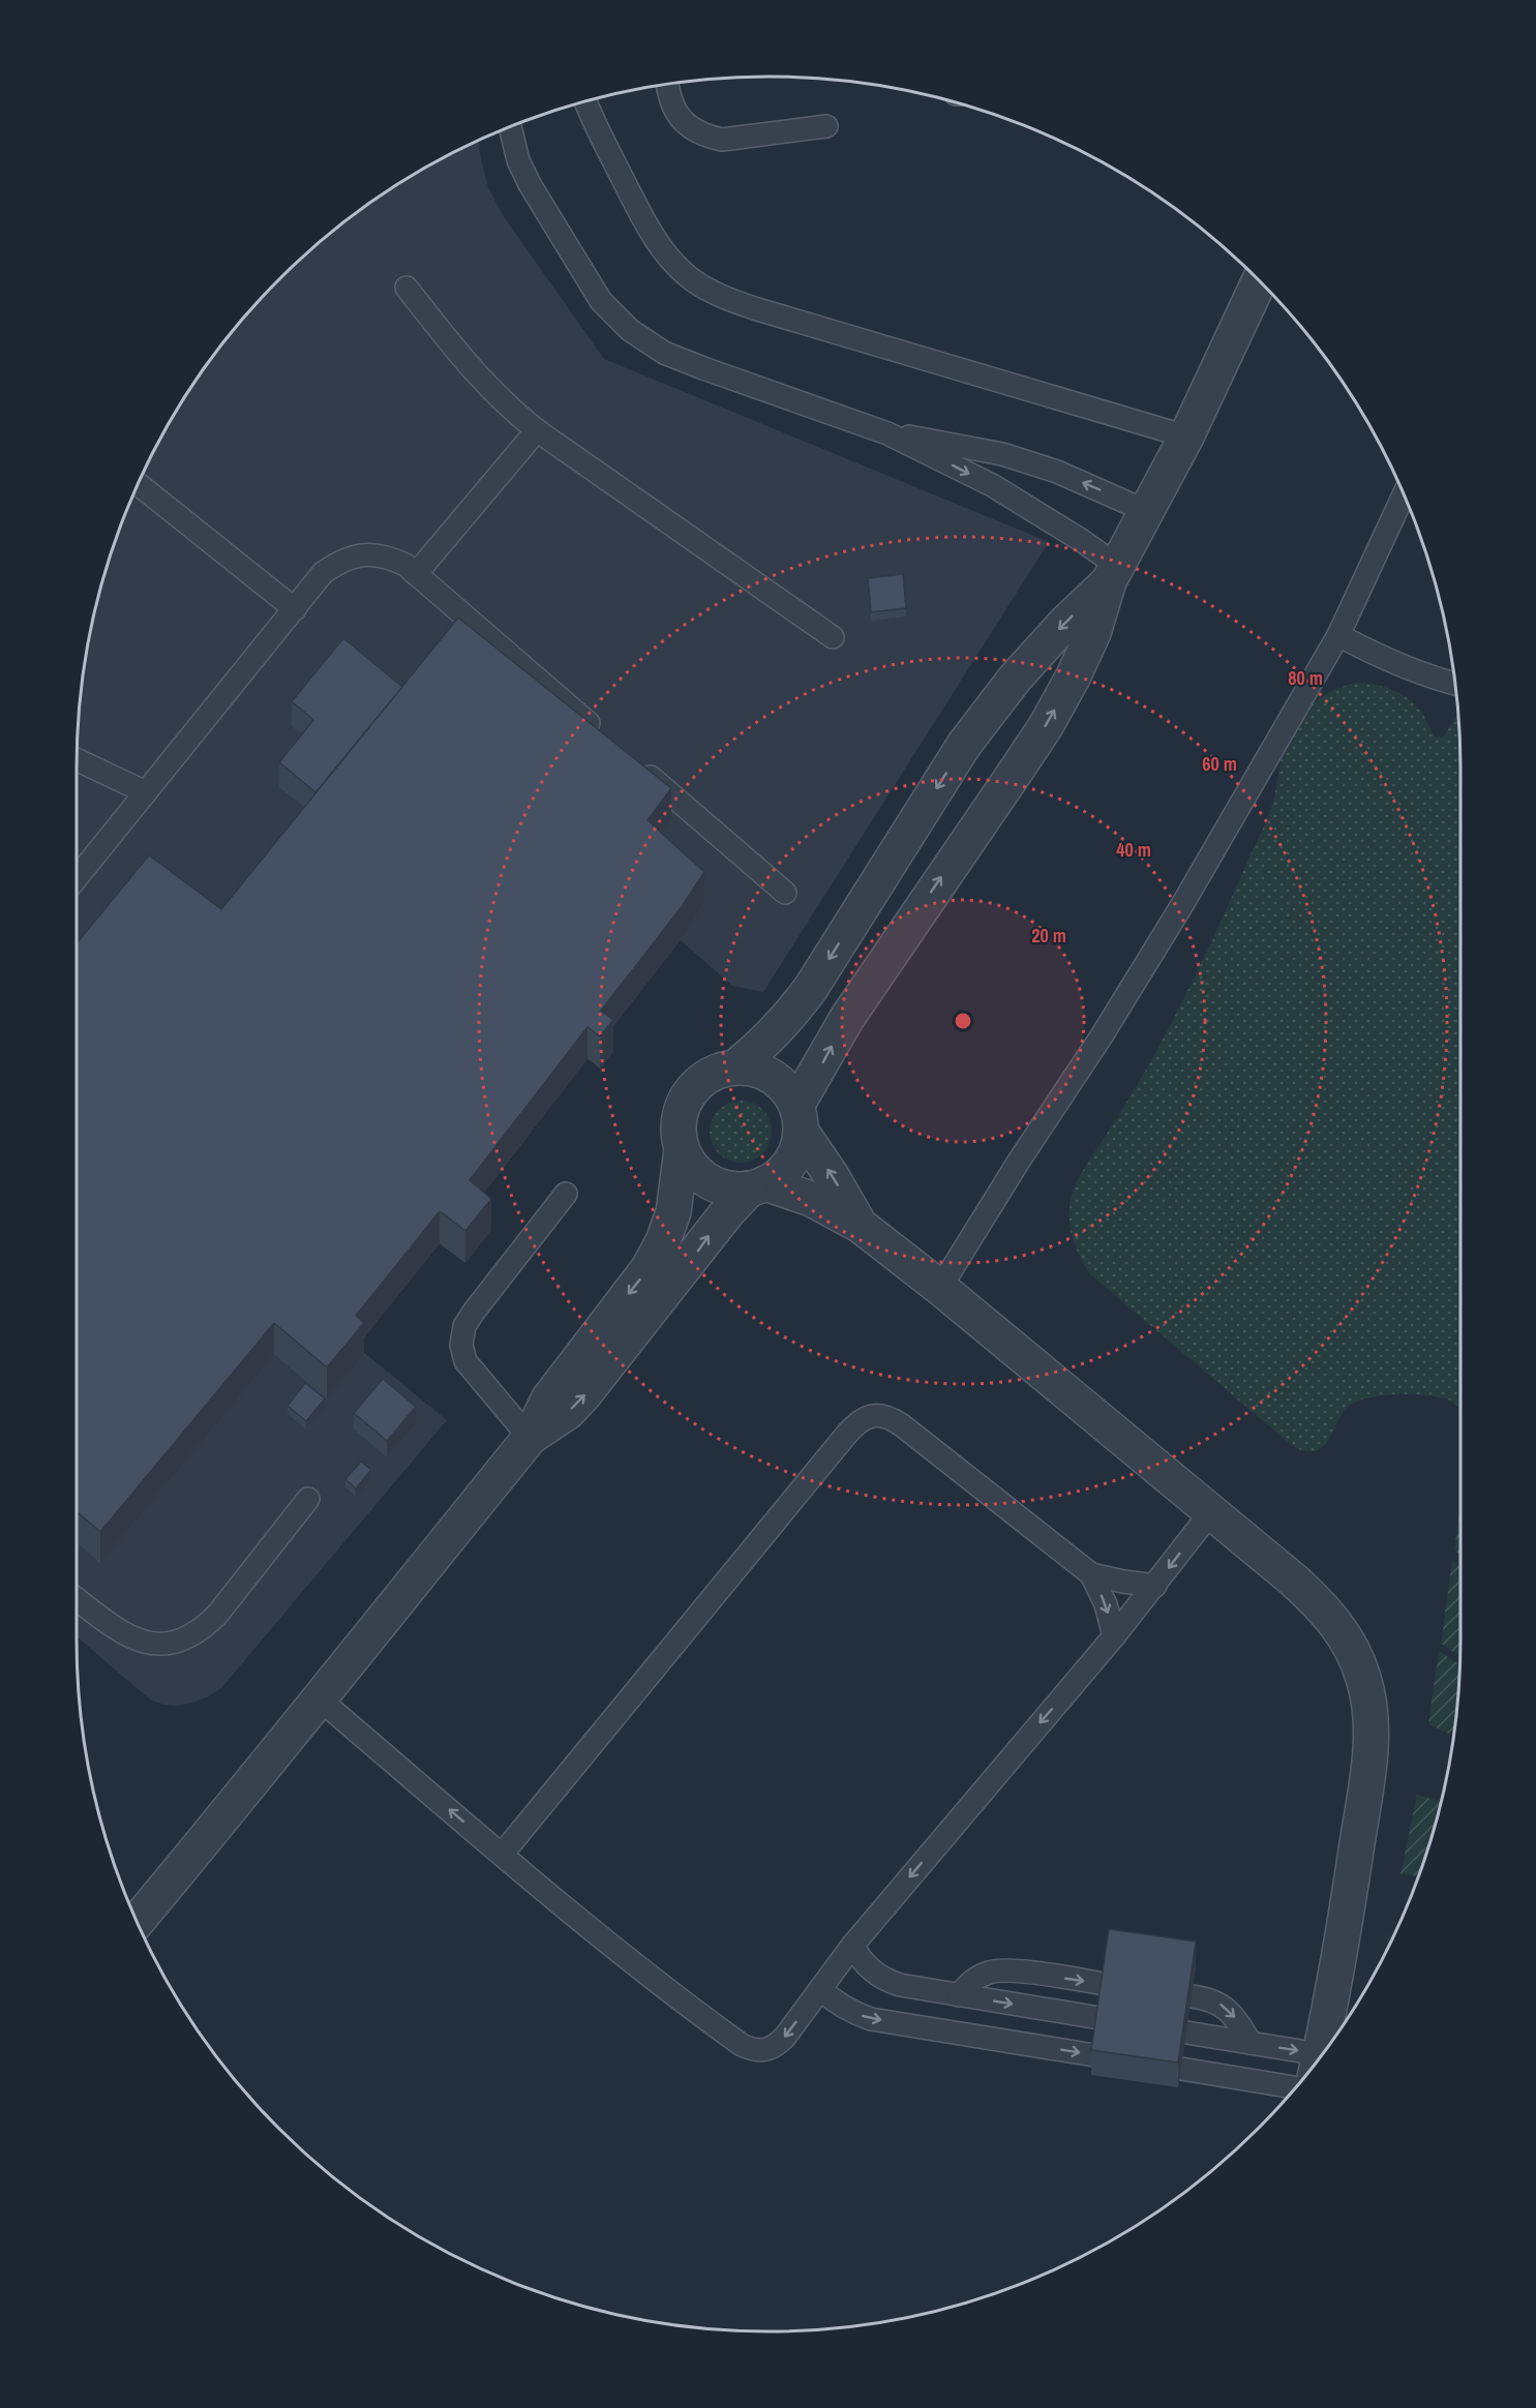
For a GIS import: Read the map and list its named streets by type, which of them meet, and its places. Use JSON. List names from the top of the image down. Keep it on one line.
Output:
{"rings":["80 m","60 m","40 m","20 m"]}
